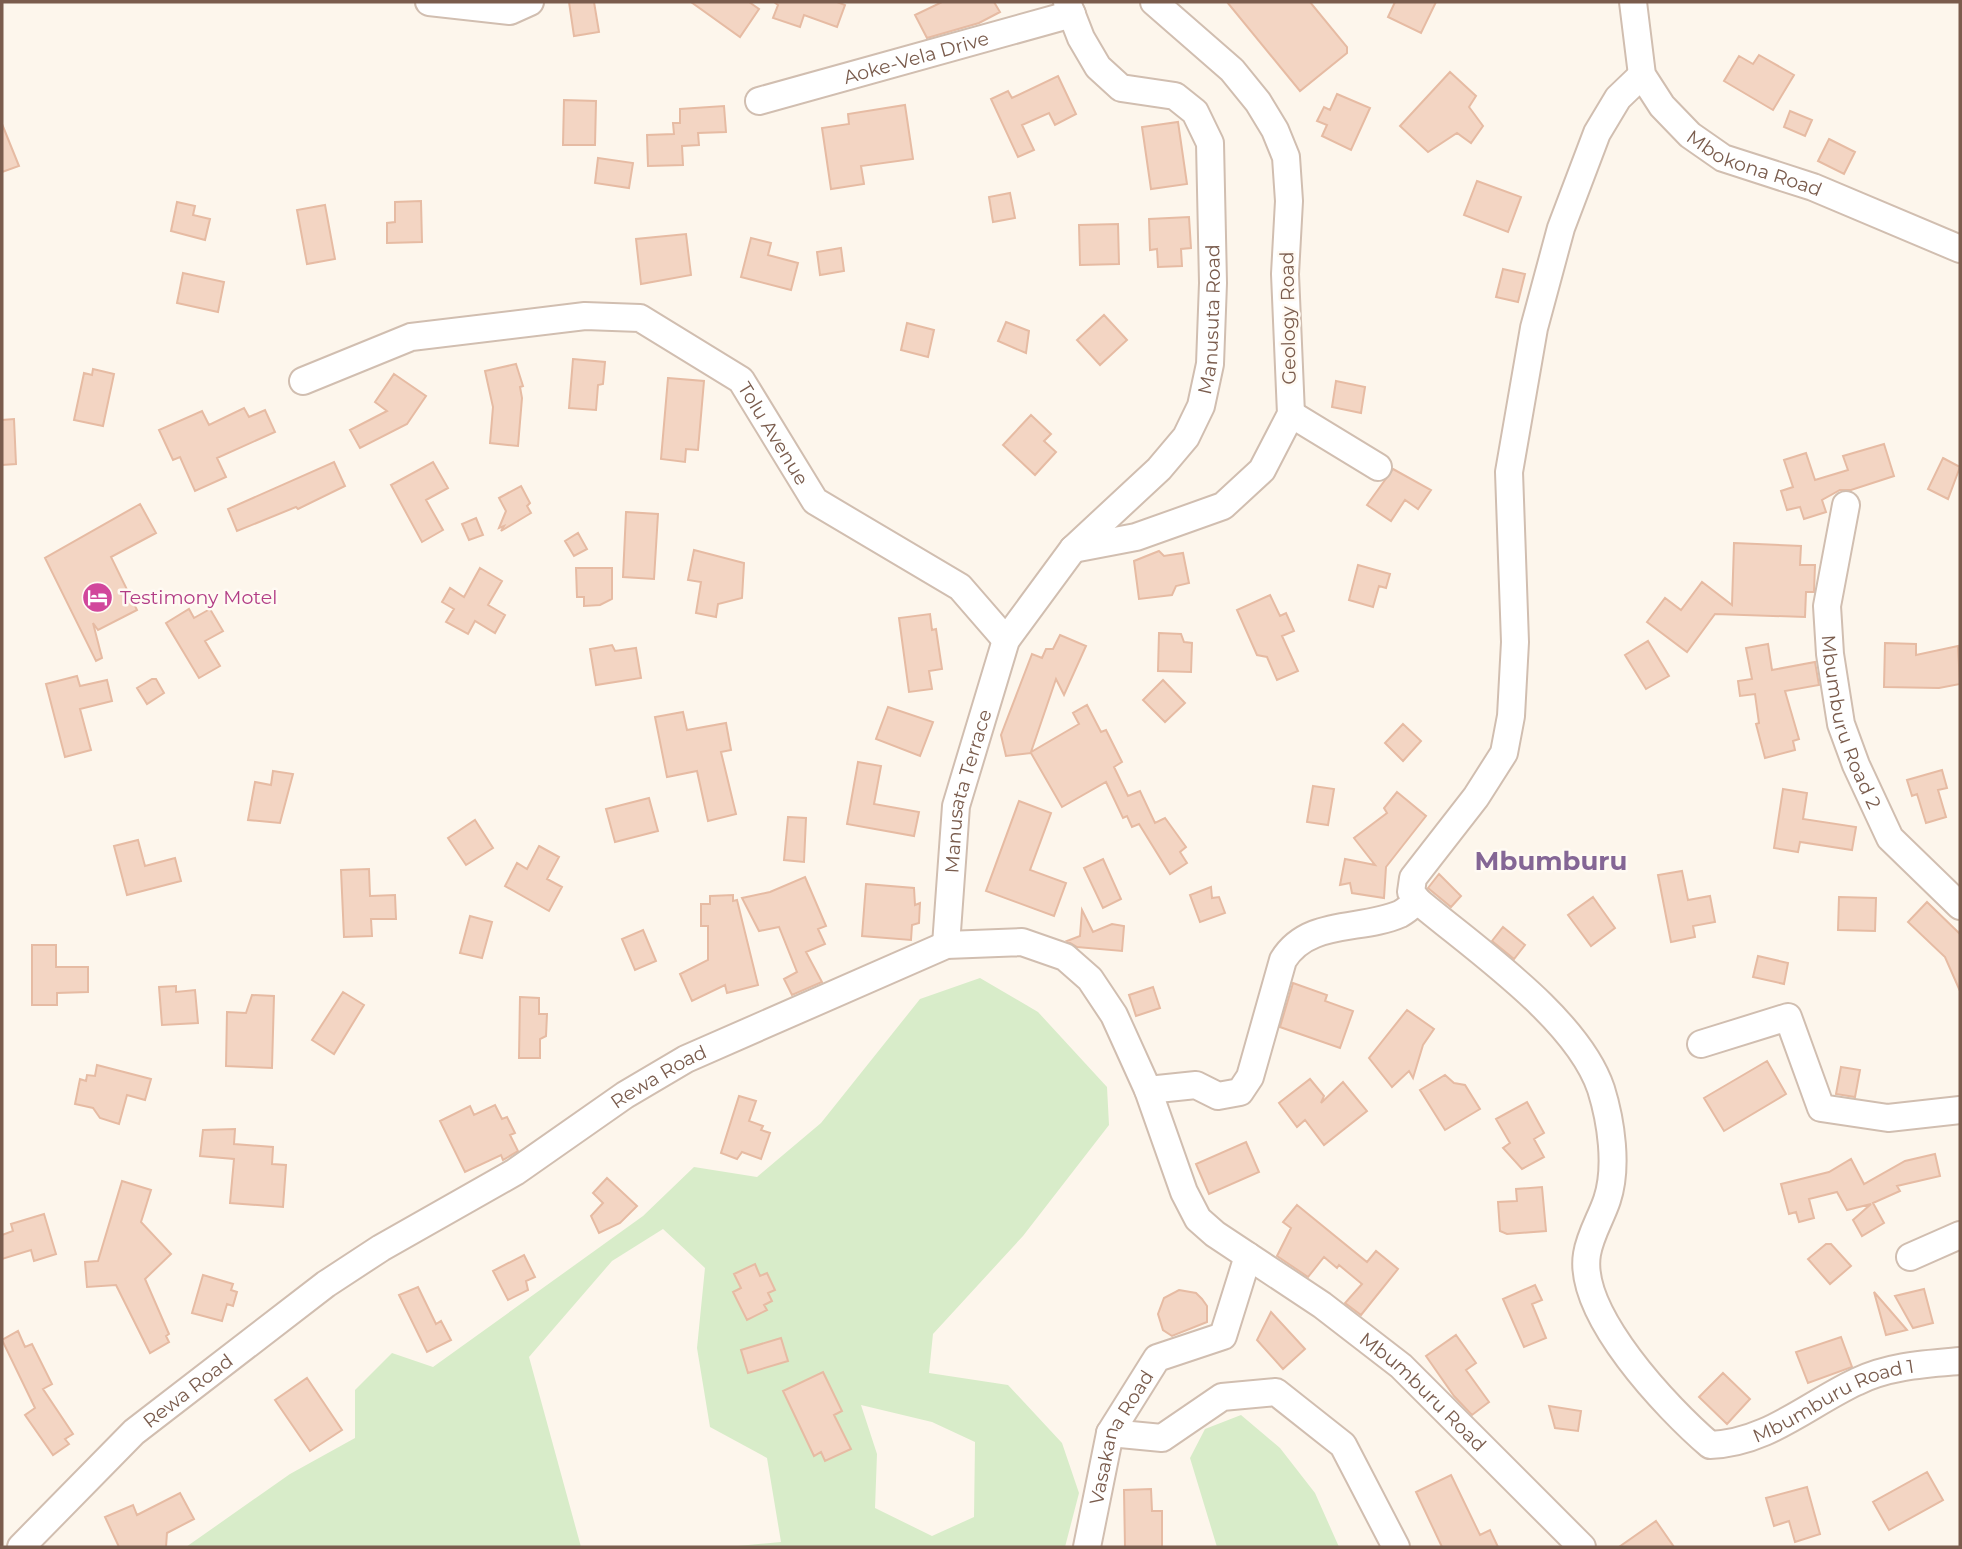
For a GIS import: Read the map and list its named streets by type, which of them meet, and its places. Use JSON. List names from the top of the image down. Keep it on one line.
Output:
{"streets":{"street":["Aoke-Vela Drive","Mbokona Road","Geology Road","Manusuta Road","Tolu Avenue","Mbumburu Road 2","Manusata Terrace","Rewa Road","Mbumburu Road","Mbumburu Road 1","Vasakana Road"]},"crossings":[["Aoke-Vela Drive","Manusuta Road"],["Geology Road","Manusuta Road"],["Manusuta Road","Tolu Avenue"],["Manusuta Road","Manusata Terrace"],["Tolu Avenue","Manusata Terrace"],["Manusata Terrace","Rewa Road"],["Rewa Road","Mbumburu Road"],["Rewa Road","Vasakana Road"],["Mbumburu Road","Vasakana Road"]],"districts":["Mbumburu"],"places":{"hotel":["Testimony Motel"]}}
